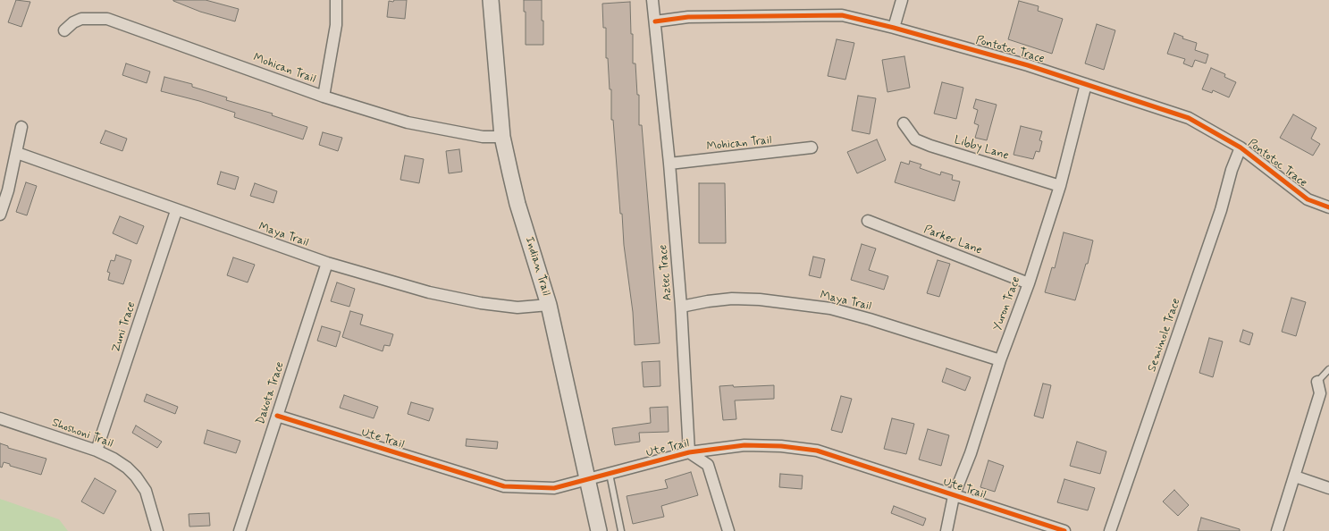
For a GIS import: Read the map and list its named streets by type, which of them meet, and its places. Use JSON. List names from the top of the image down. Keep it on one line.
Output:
{"streets":{"street":["Pontotoc Trace","Mohican Trail","Libby Lane","Maya Trail","Parker Lane","Indian Trail","Aztec Trace","Yuron Trace","Zuni Trace","Seminole Trace","Dakota Trace","Shoshoni Trail","Ute Trail"]},"crossings":[["Pontotoc Trace","Aztec Trace"],["Pontotoc Trace","Yuron Trace"],["Pontotoc Trace","Seminole Trace"],["Mohican Trail","Indian Trail"],["Mohican Trail","Aztec Trace"],["Libby Lane","Yuron Trace"],["Maya Trail","Indian Trail"],["Maya Trail","Aztec Trace"],["Maya Trail","Yuron Trace"],["Maya Trail","Zuni Trace"],["Maya Trail","Dakota Trace"],["Parker Lane","Yuron Trace"],["Indian Trail","Ute Trail"],["Aztec Trace","Ute Trail"],["Yuron Trace","Ute Trail"],["Zuni Trace","Shoshoni Trail"],["Dakota Trace","Ute Trail"]]}
